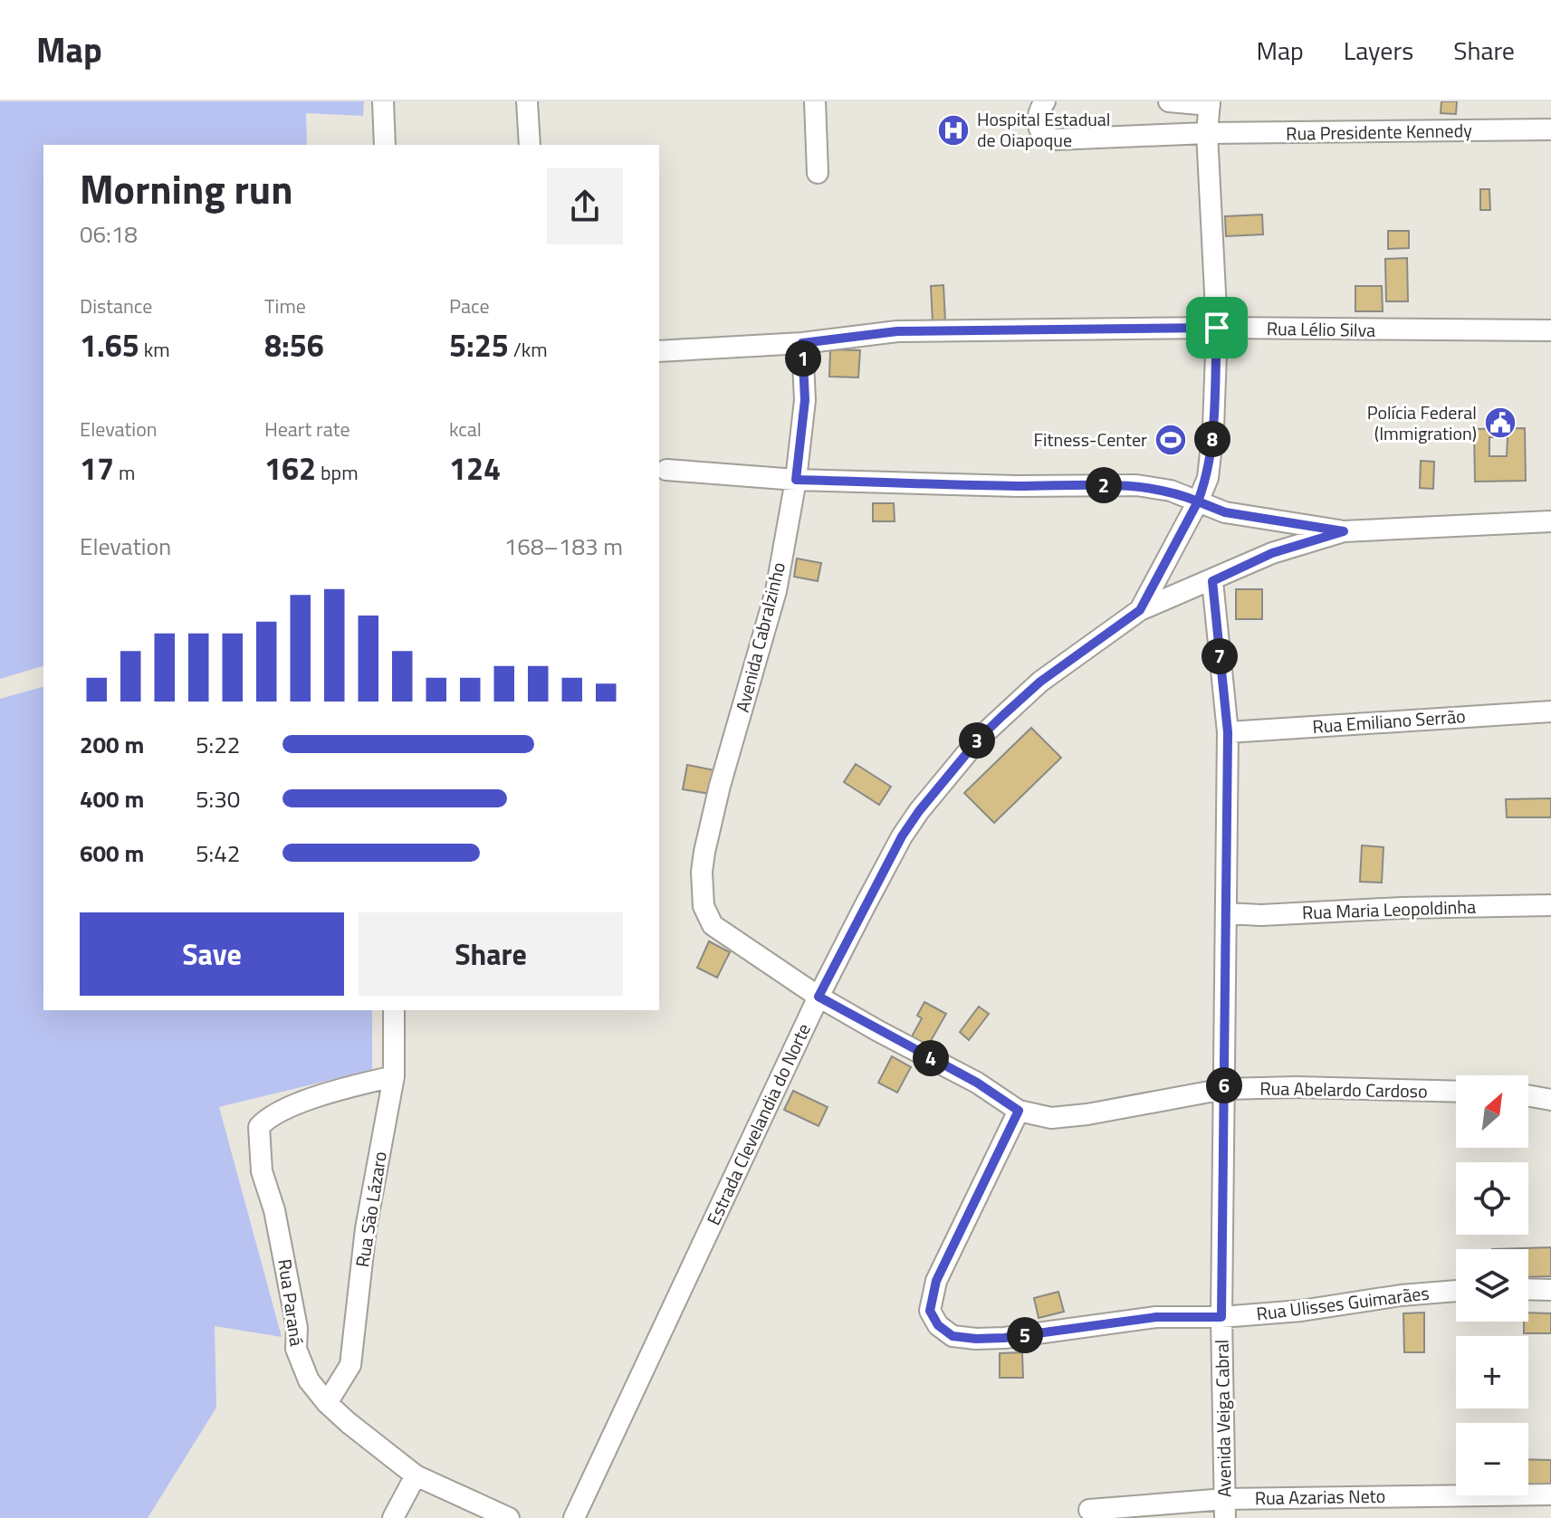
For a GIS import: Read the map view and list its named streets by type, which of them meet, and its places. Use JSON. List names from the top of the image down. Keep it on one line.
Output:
{"streets":{"street":["Rua Presidente Kennedy","Rua Lélio Silva","Avenida Cabralzinho","Rua Emiliano Serrão","Rua Maria Leopoldinha","Rua Abelardo Cardoso","Estrada Clevelandia do Norte","Rua São Lázaro","Rua Paraná","Rua Ulisses Guimarães","Avenida Veiga Cabral","Rua Azarias Neto"]},"crossings":[["Rua Lélio Silva","Avenida Cabralzinho"],["Avenida Cabralzinho","Rua Abelardo Cardoso"],["Rua Emiliano Serrão","Avenida Veiga Cabral"],["Rua Maria Leopoldinha","Avenida Veiga Cabral"],["Rua Abelardo Cardoso","Estrada Clevelandia do Norte"],["Rua Abelardo Cardoso","Rua Ulisses Guimarães"],["Rua Abelardo Cardoso","Avenida Veiga Cabral"],["Rua São Lázaro","Rua Paraná"],["Rua Ulisses Guimarães","Avenida Veiga Cabral"],["Avenida Veiga Cabral","Rua Azarias Neto"]],"places":{"hospital":["Hospital Estadual de Oiapoque"],"public building":["Polícia Federal (Immigration)"],"sports":["Fitness-Center"]},"north":"top right","page":{"header":"Map","nav":["Map","Layers","Share"],"heading":["Morning run","06:18"],"stats":[["Distance","1.65 km"],["Time","8:56"],["Pace","5:25 /km"],["Elevation","17 m"],["Heart rate","162 bpm"],["kcal","124"]],"pins":["1","8","2","7","3","4","6","5"],"chart":["Elevation","168–183 m"],"list":[{"name":"200 m","note":"5:22"},{"name":"400 m","note":"5:30"},{"name":"600 m","note":"5:42"}],"buttons":["Save","Share"],"map_buttons":["+","−"]}}
